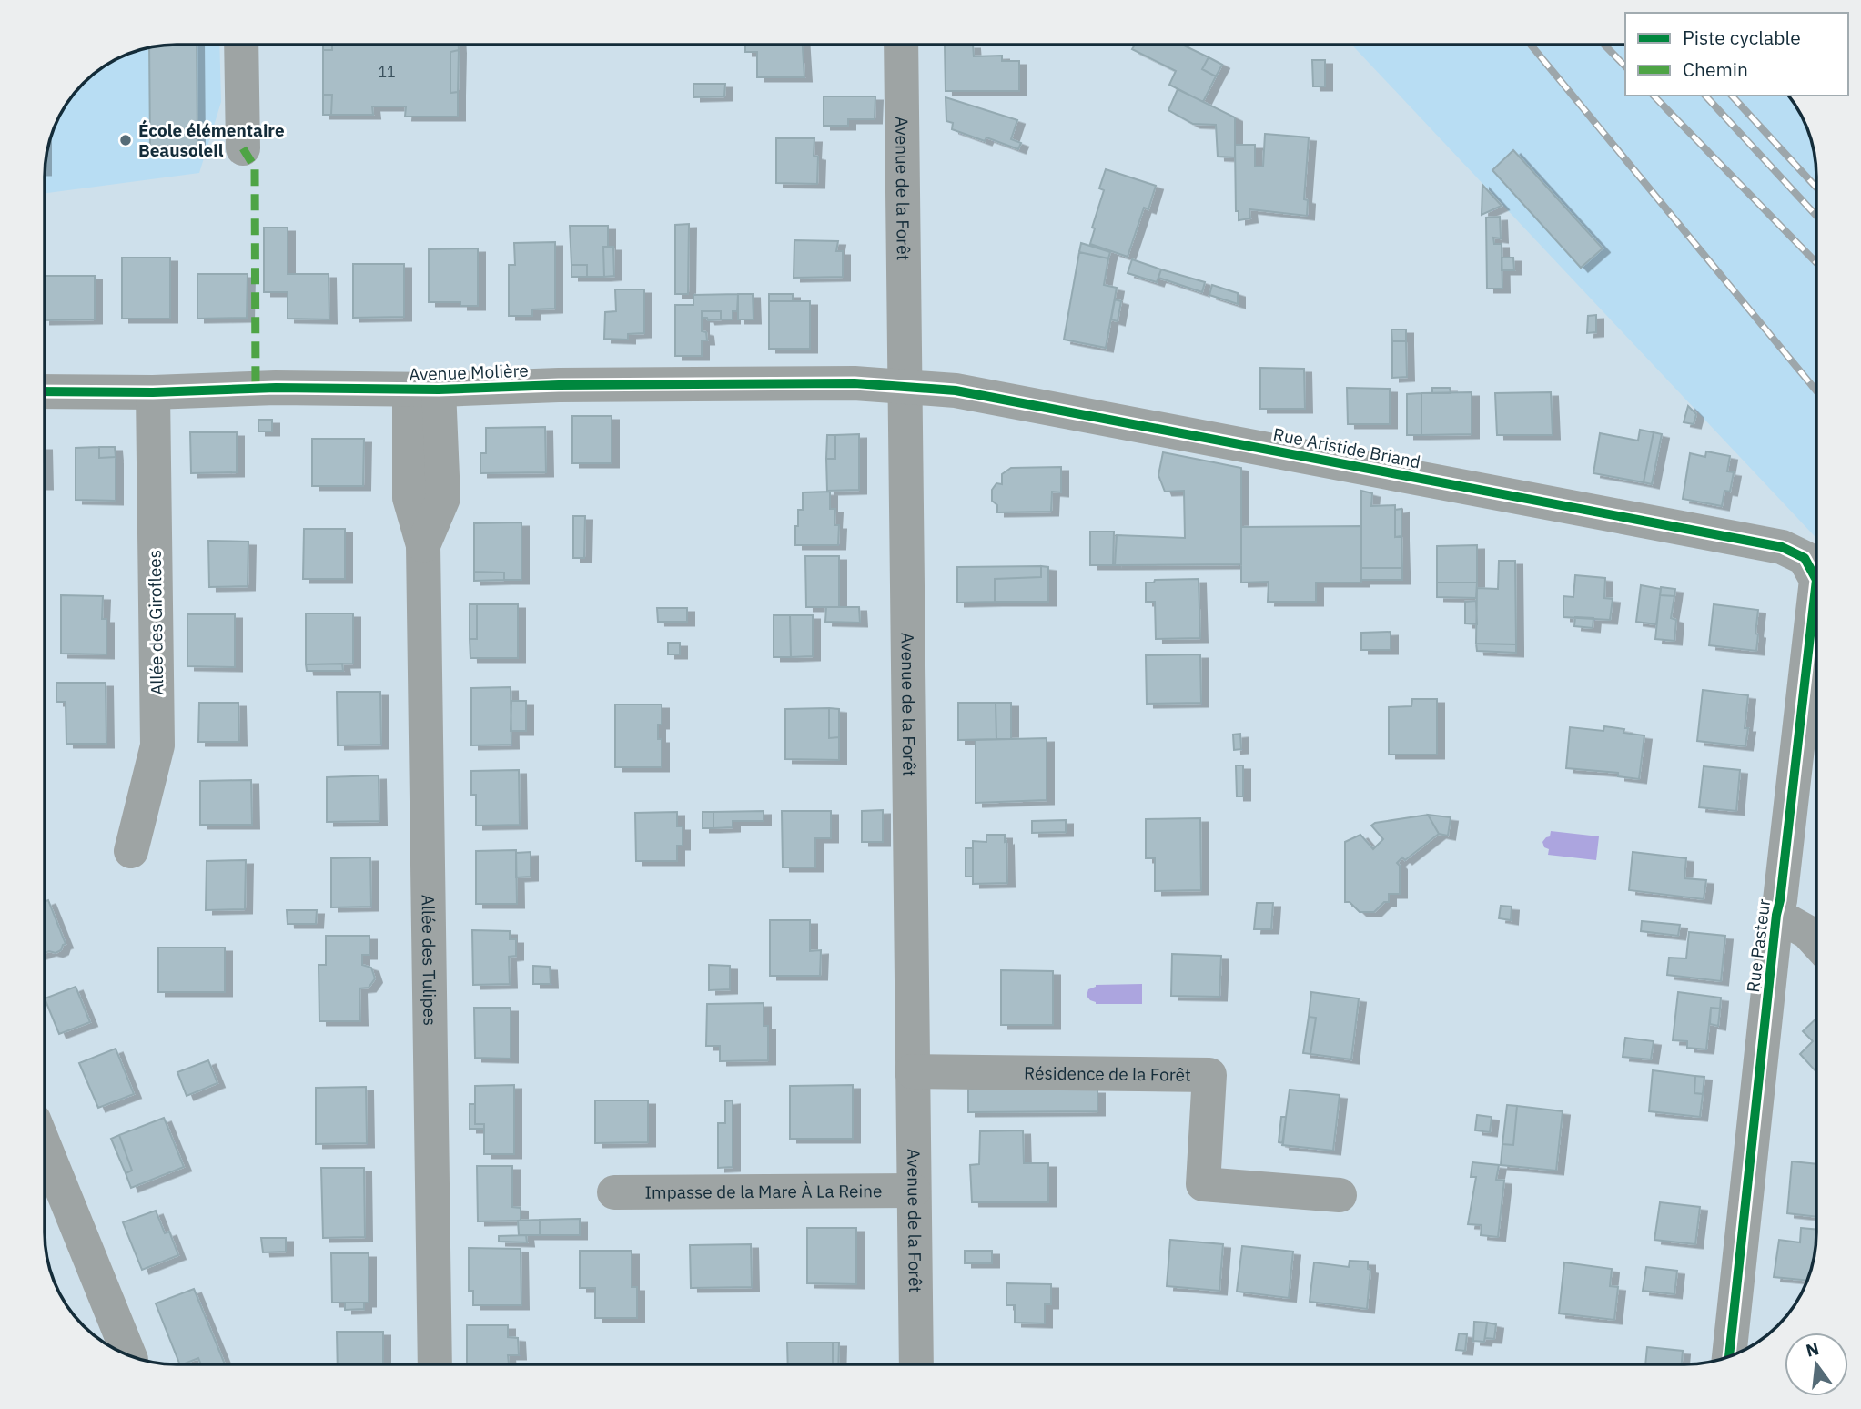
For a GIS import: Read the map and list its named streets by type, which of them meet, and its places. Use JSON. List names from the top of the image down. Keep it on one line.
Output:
{"streets":{"street":["Avenue de la Forêt","Avenue Molière","Rue Aristide Briand","Allée des Giroflees","Rue Pasteur","Allée des Tulipes","Résidence de la Forêt","Impasse de la Mare À La Reine"]},"crossings":[["Avenue de la Forêt","Avenue Molière"],["Avenue de la Forêt","Rue Aristide Briand"],["Avenue de la Forêt","Résidence de la Forêt"],["Avenue de la Forêt","Impasse de la Mare À La Reine"],["Avenue Molière","Rue Aristide Briand"],["Avenue Molière","Allée des Giroflees"],["Avenue Molière","Allée des Tulipes"],["Rue Aristide Briand","Rue Pasteur"]],"places":["École élémentaire Beausoleil"],"house_numbers":["11"],"legend":["Piste cyclable","Chemin"],"north":"top"}
